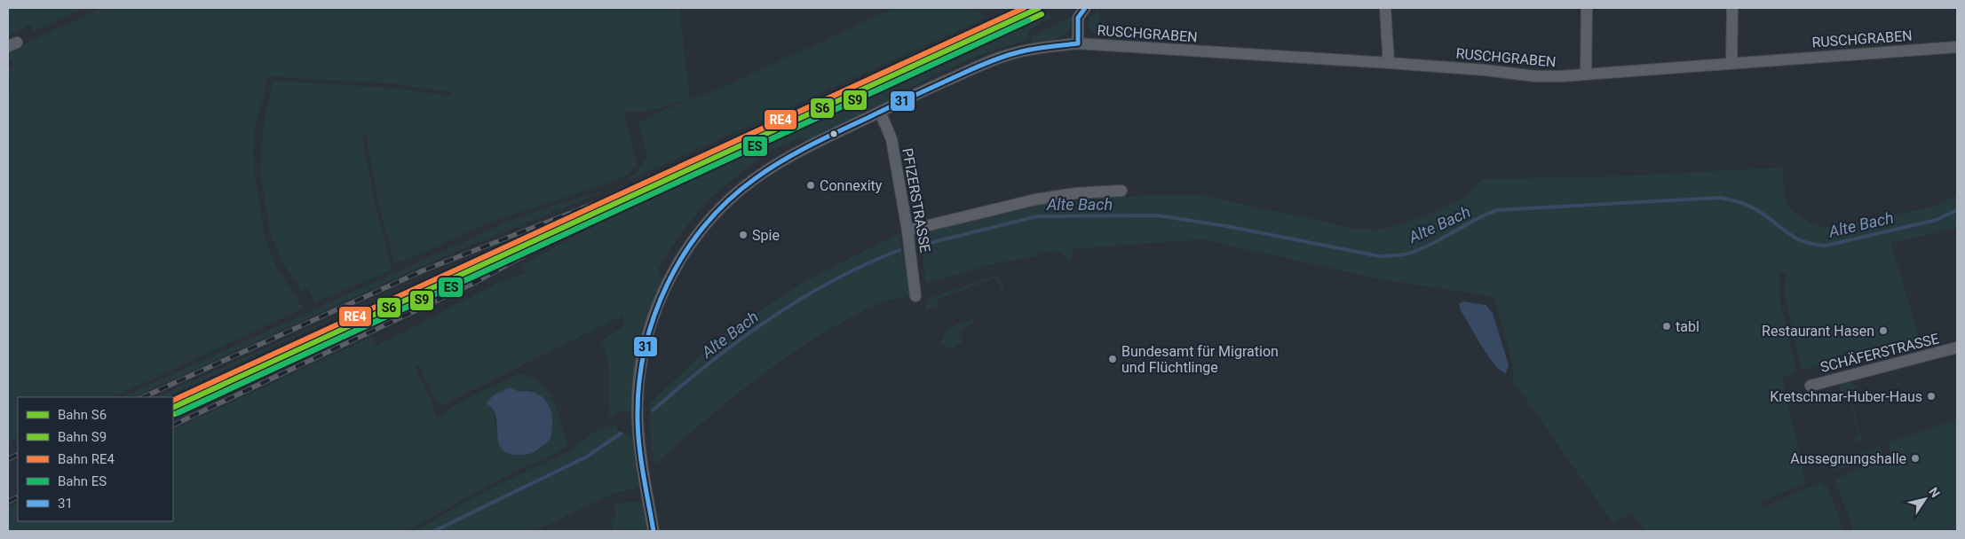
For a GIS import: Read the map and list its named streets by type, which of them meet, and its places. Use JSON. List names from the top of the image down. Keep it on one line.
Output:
{"streets":{"street":["RUSCHGRABEN","PFIZERSTRASSE","SCHÄFERSTRASSE"]},"crossings":[["RUSCHGRABEN","PFIZERSTRASSE"]],"water":["Alte Bach"],"places":["Connexity","Spie","tabl","Restaurant Hasen","Bundesamt für Migration und Flüchtlinge","Kretschmar-Huber-Haus","Aussegnungshalle"],"lines":["rail line S6","rail line RE4","transit line 31","rail line S9","rail line ES"],"legend":["Bahn S6","Bahn S9","Bahn RE4","Bahn ES","31"],"north":"top right"}
